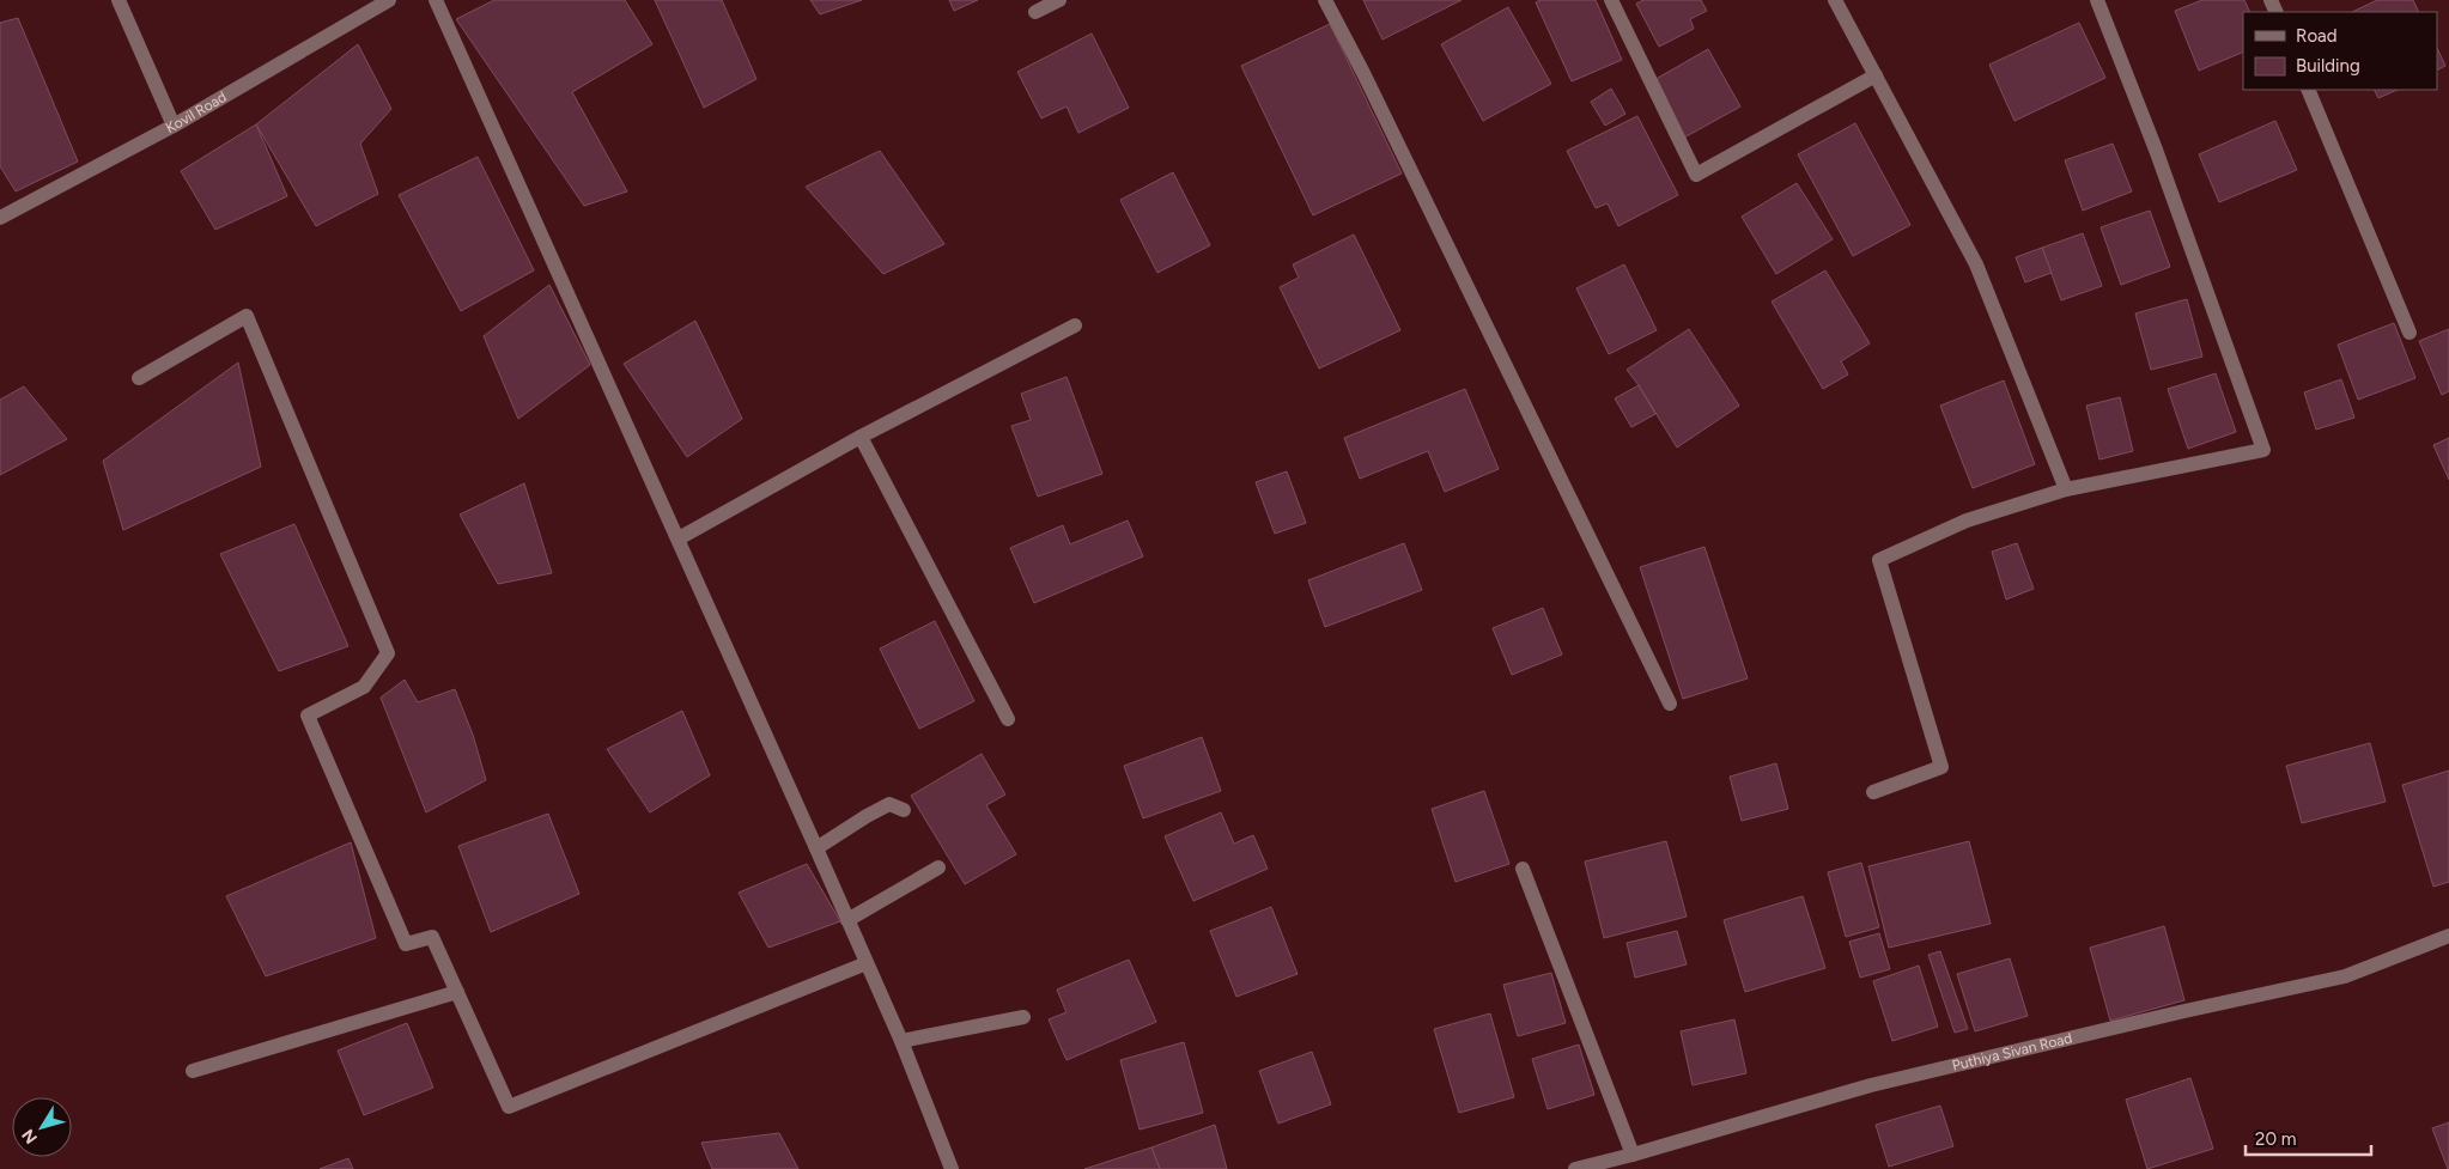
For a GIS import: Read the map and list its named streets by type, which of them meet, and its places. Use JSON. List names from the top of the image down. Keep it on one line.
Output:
{"streets":{"street":["Kovil Road","Puthiya Sivan Road"]},"legend":["Road","Building"],"scale_bar":"20 m","north":"bottom left"}
